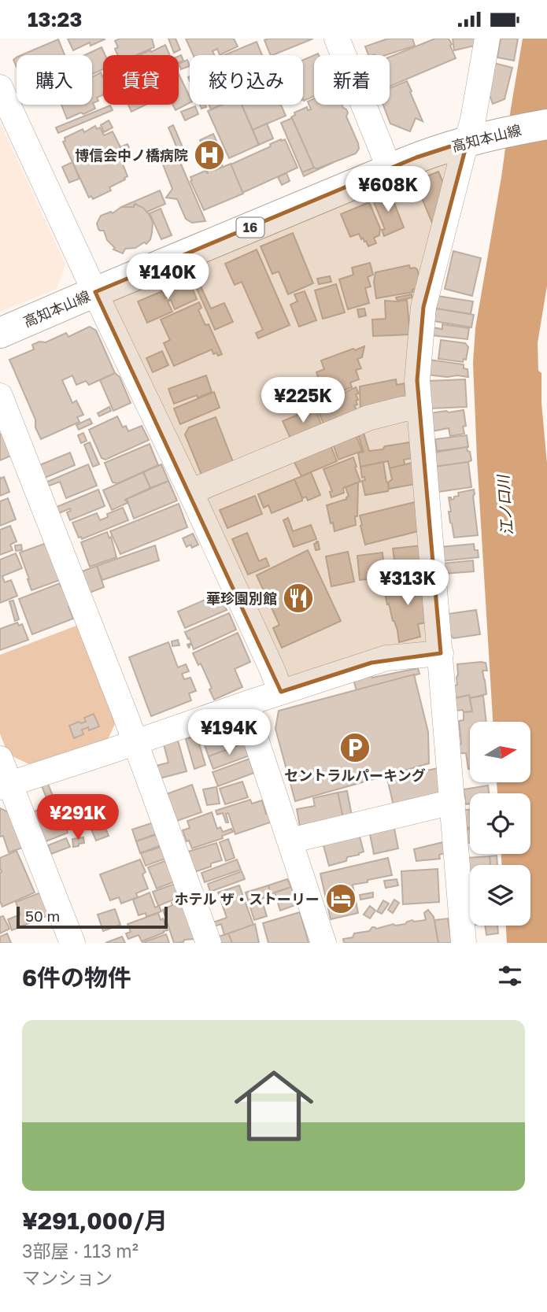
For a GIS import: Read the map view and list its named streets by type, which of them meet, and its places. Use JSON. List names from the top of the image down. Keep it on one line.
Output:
{"streets":{"main road":["高知本山線","16"]},"water":["江ノ口川"],"places":{"hospital":["博信会中ノ橋病院"],"restaurant":["華珍園別館"],"parking":["セントラルパーキング"],"hotel":["ホテル ザ・ストーリー"]},"scale_bar":"50 m","north":"right","page":{"status":"13:23","chip":["購入","賃貸","絞り込み","新着"],"price":["¥608K","¥140K","¥225K","¥313K","¥194K","¥291K"],"scale":"50 m","heading":"6件の物件","list":[{"name":"¥291,000/月","note":"3部屋 · 113 m² · マンション"}]}}
